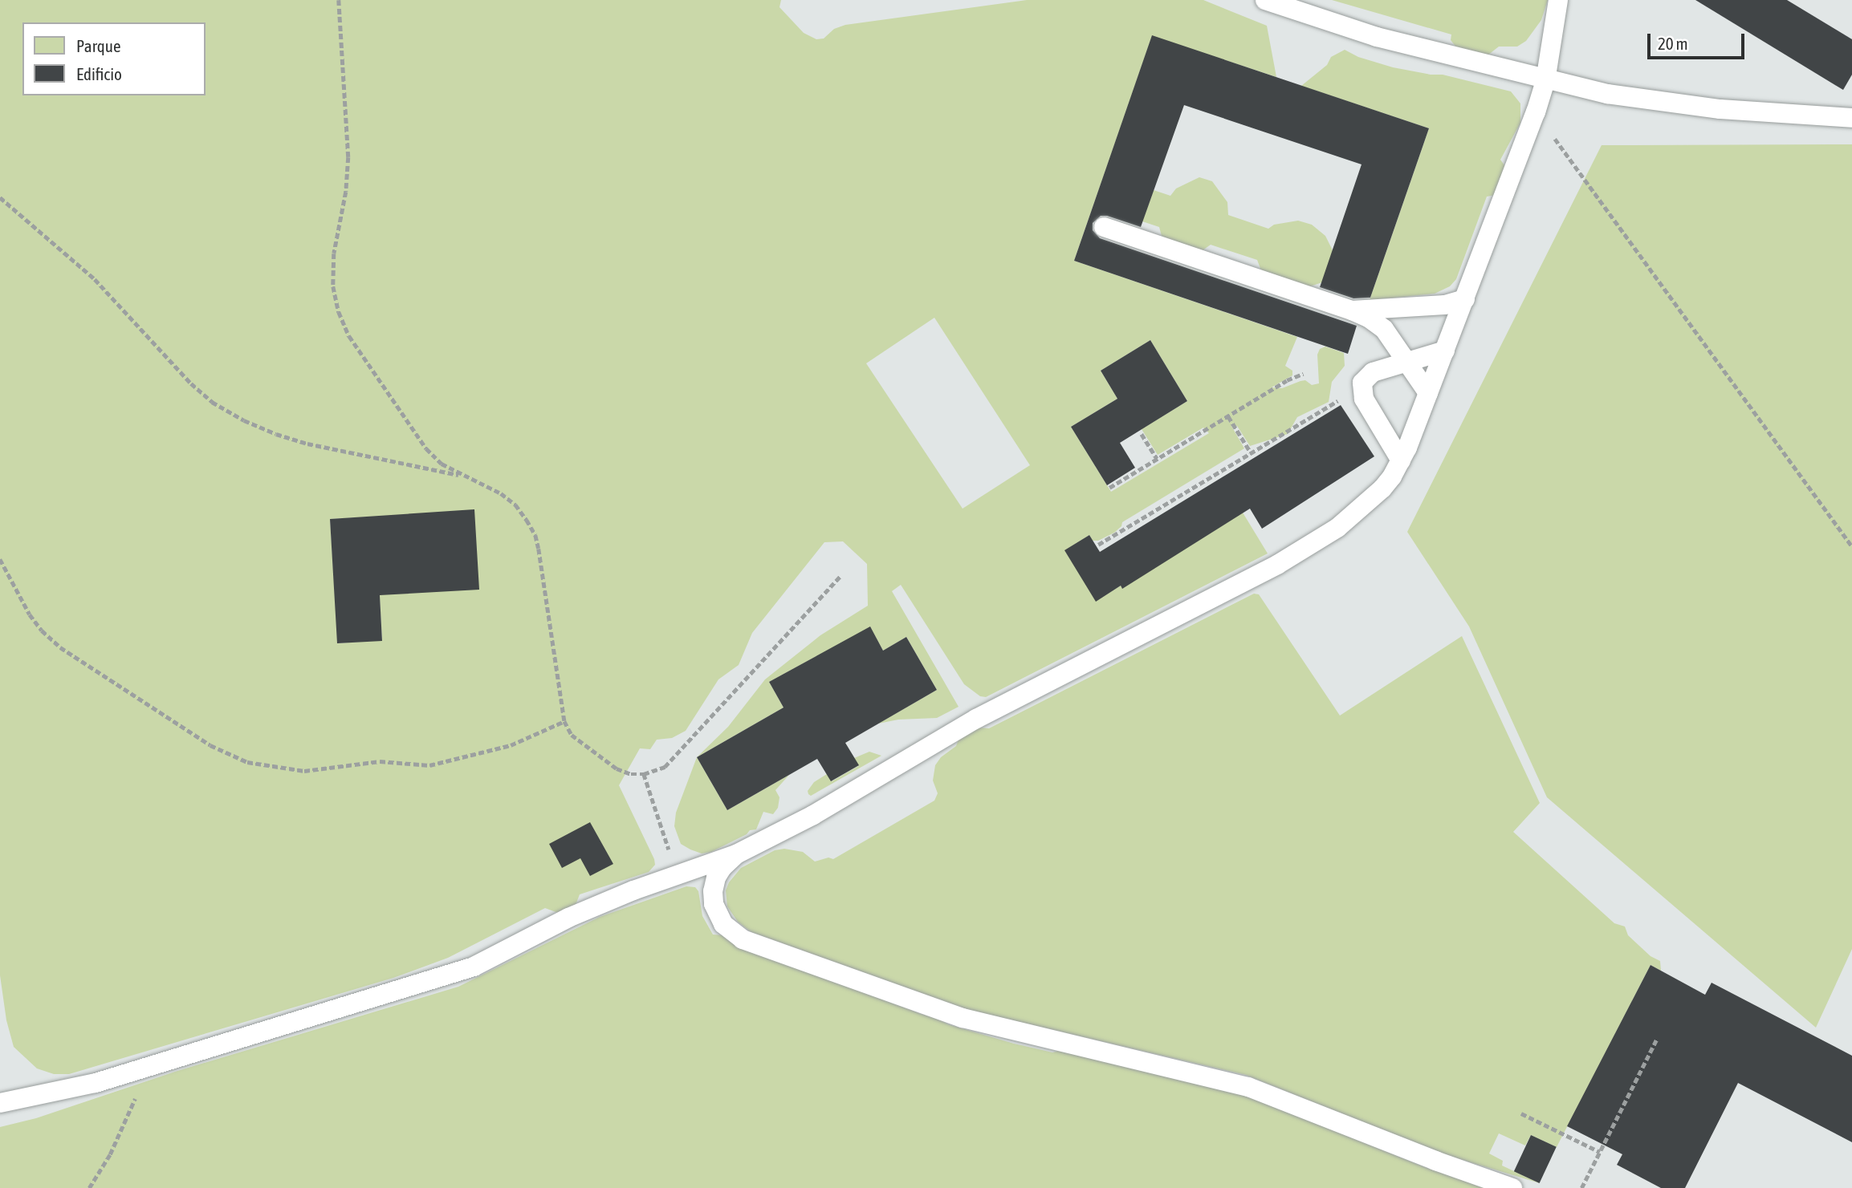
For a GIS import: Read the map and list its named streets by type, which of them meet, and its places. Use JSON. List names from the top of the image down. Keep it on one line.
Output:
{"legend":["Parque","Edificio"],"scale_bar":"20 m"}
